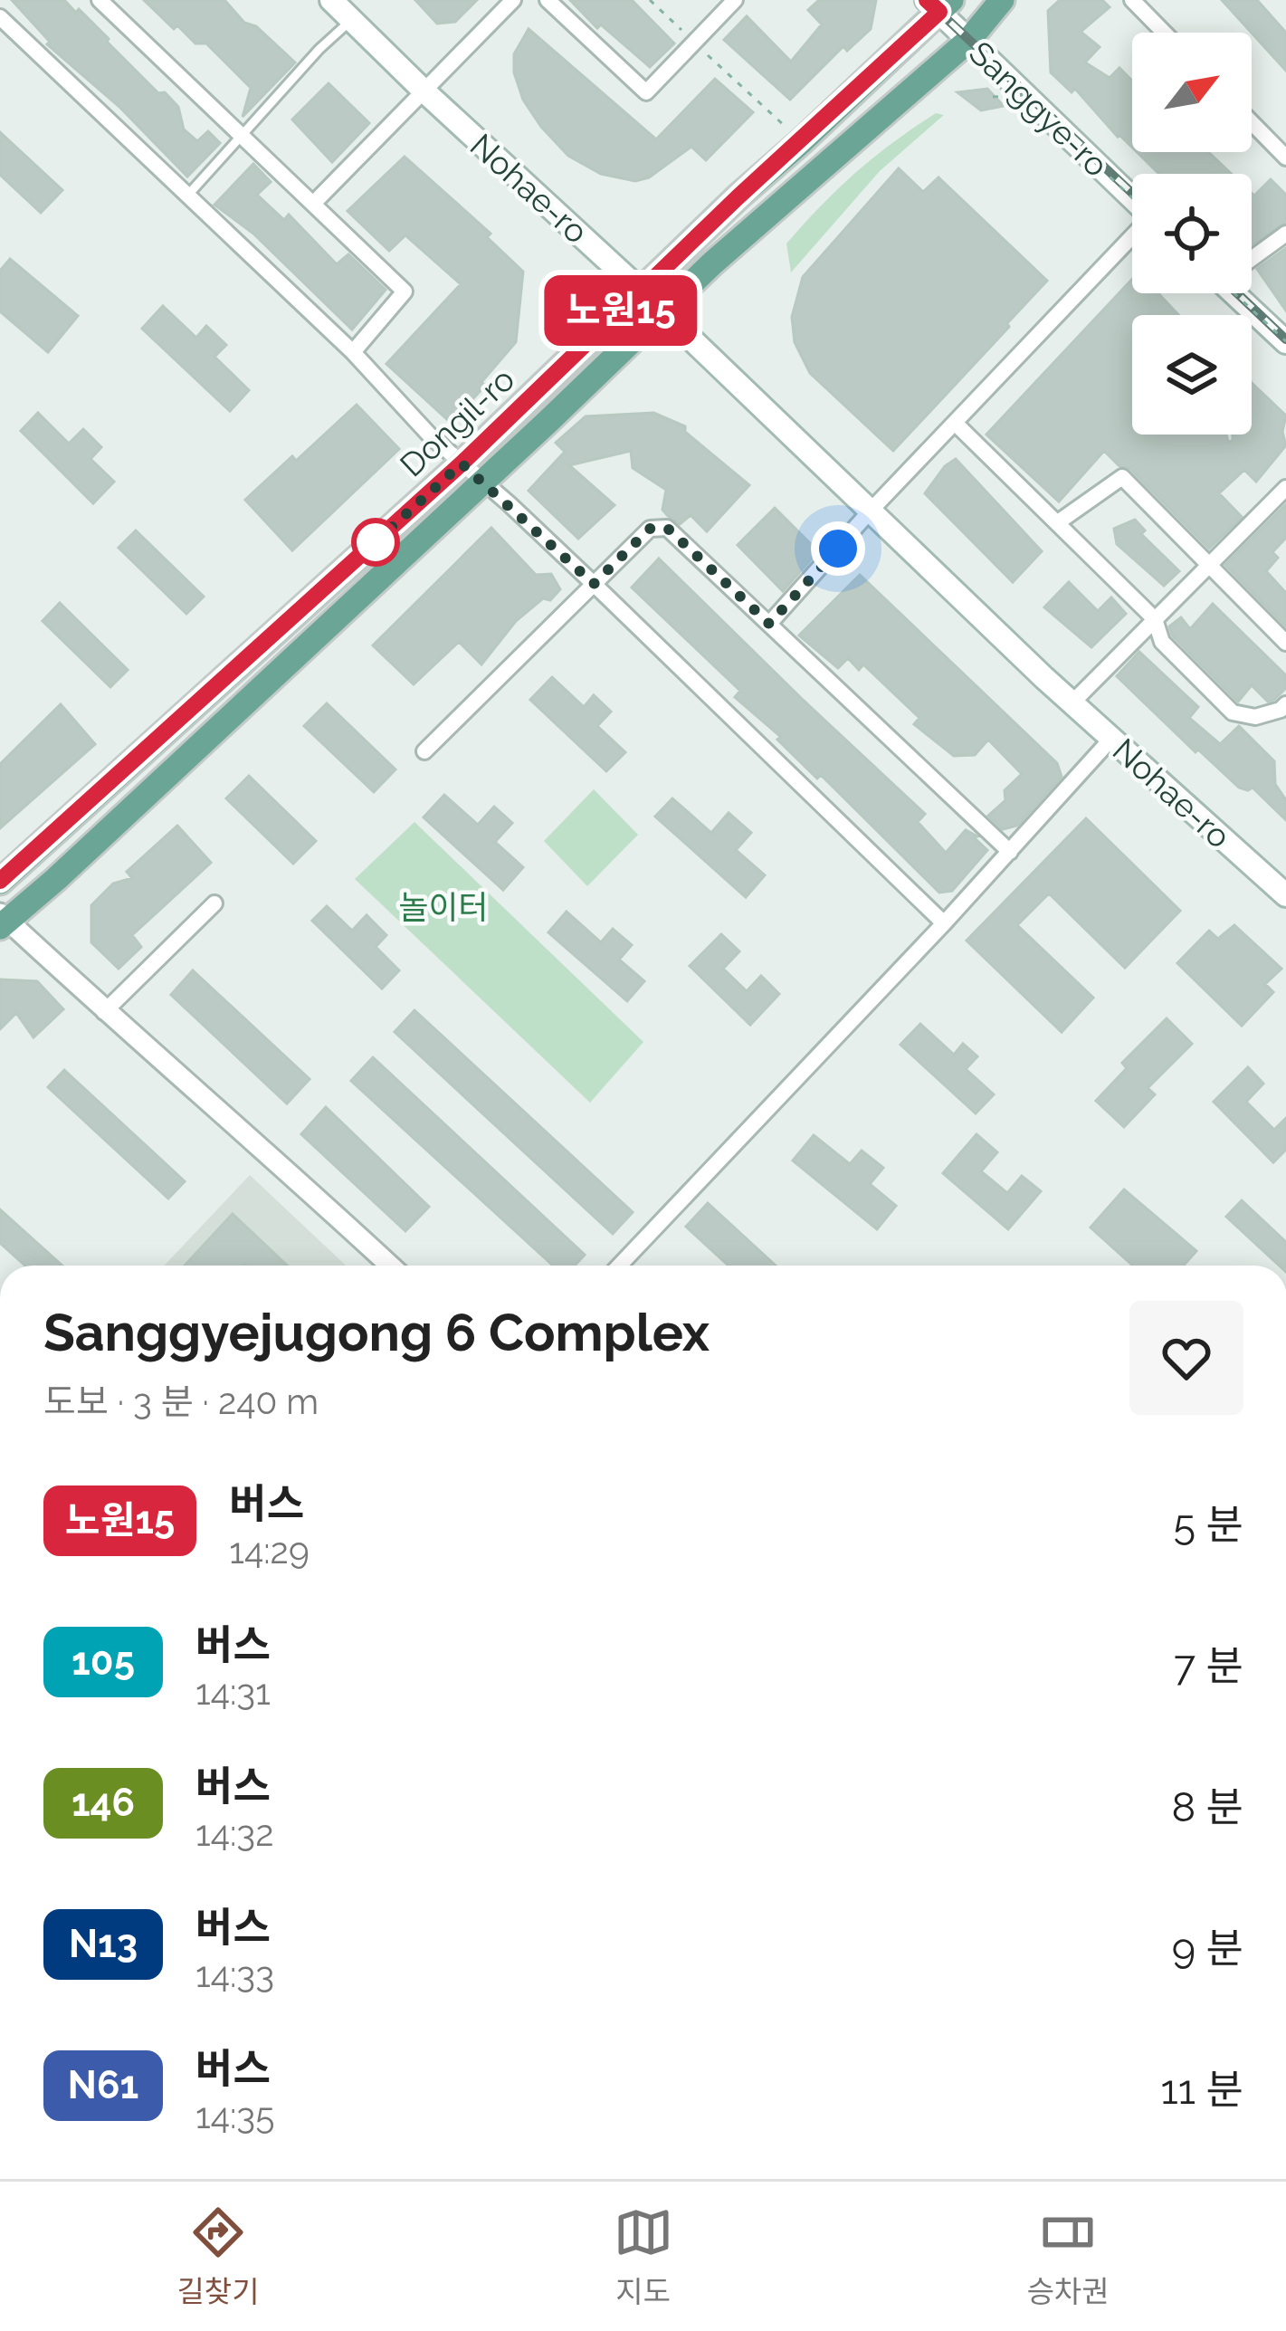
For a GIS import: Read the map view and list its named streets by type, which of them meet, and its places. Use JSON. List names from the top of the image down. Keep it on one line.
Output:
{"streets":{"main road":["Sanggye-ro","Nohae-ro","Dongil-ro"]},"crossings":[["Sanggye-ro","Dongil-ro"],["Nohae-ro","Dongil-ro"]],"parks":["놀이터"],"lines":["bus line 노원15"],"north":"top right","page":{"on_map":"노원15","heading":["Sanggyejugong 6 Complex","도보 · 3 분 · 240 m"],"list":[{"mark":"노원15","name":"버스","note":"14:29","value":"5 분"},{"mark":"105","name":"버스","note":"14:31","value":"7 분"},{"mark":"146","name":"버스","note":"14:32","value":"8 분"},{"mark":"N13","name":"버스","note":"14:33","value":"9 분"},{"mark":"N61","name":"버스","note":"14:35","value":"11 분"}],"tabs":["길찾기","지도","승차권"]}}
